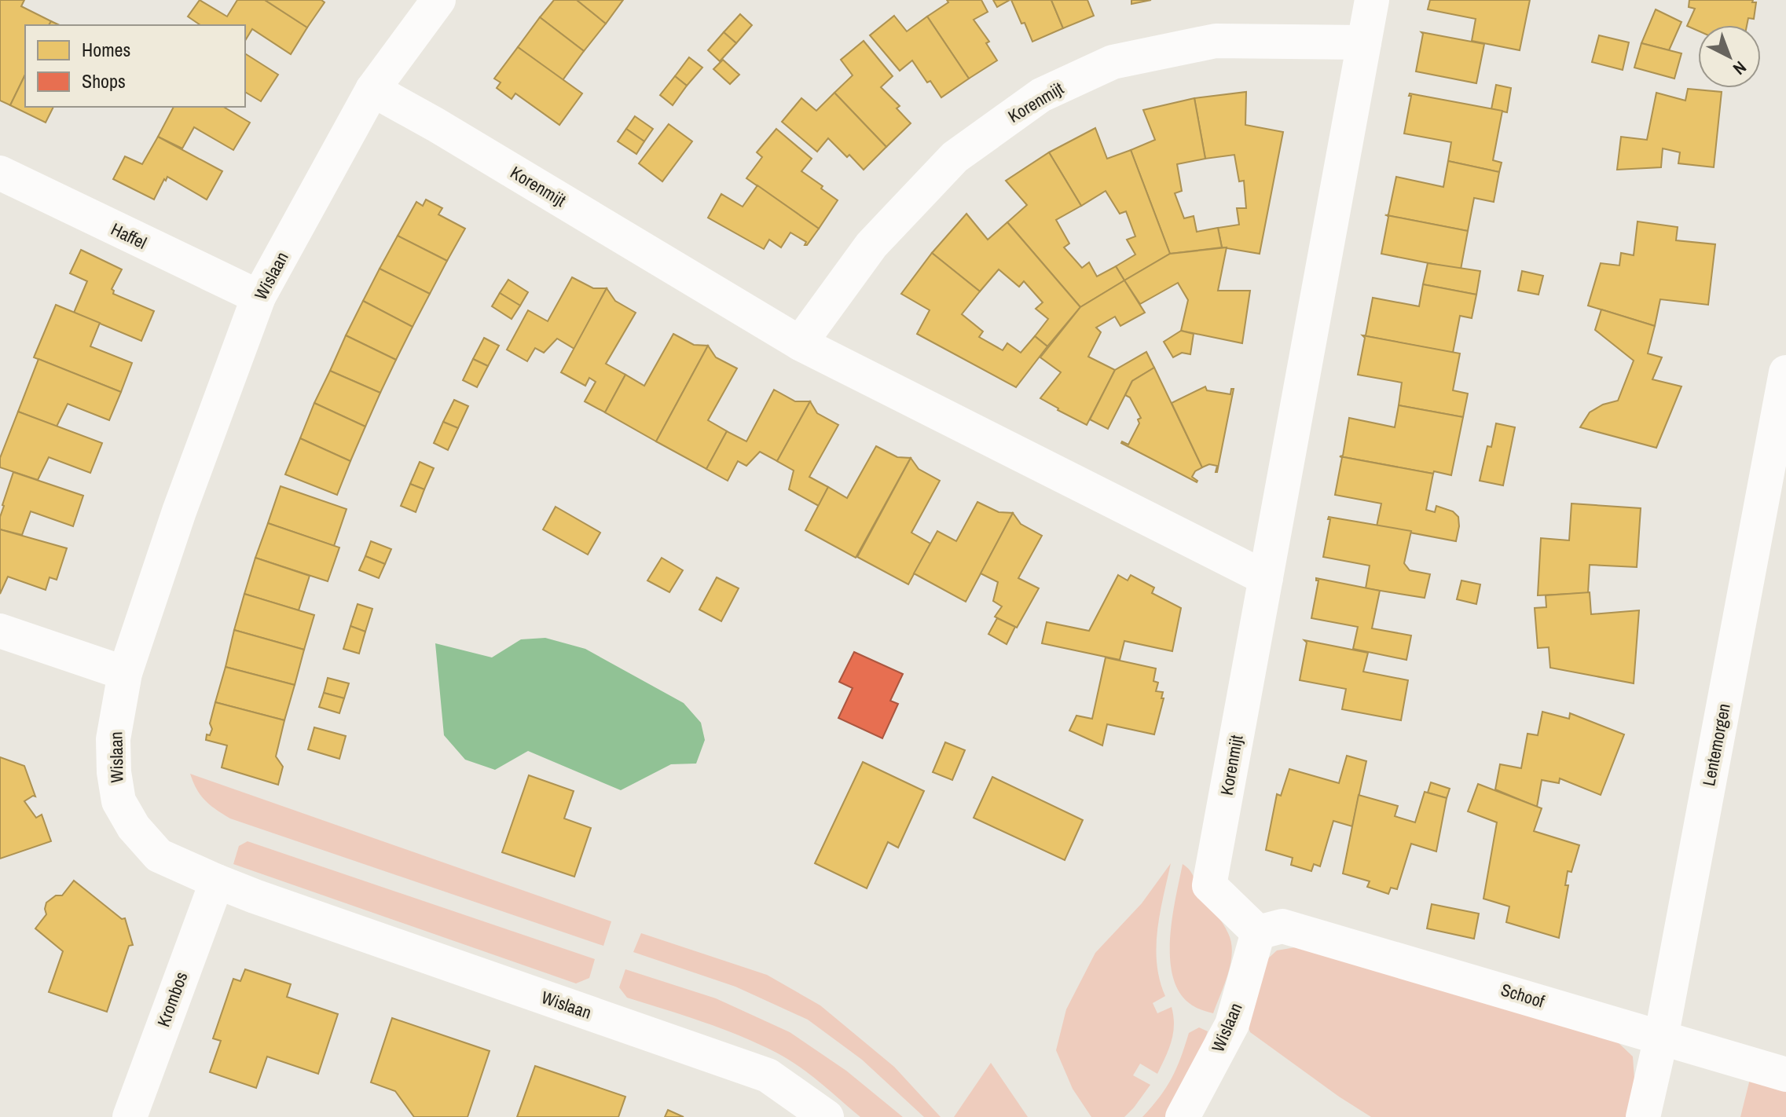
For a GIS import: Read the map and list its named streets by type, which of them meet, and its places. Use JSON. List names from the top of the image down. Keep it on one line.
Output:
{"streets":{"street":["Korenmijt","Haffel","Wislaan","Lentemorgen","Schoof","Krombos"]},"crossings":[["Korenmijt","Wislaan"],["Korenmijt","Schoof"],["Haffel","Wislaan"],["Wislaan","Schoof"],["Wislaan","Krombos"],["Lentemorgen","Schoof"]],"legend":["Homes","Shops"],"north":"bottom right"}
